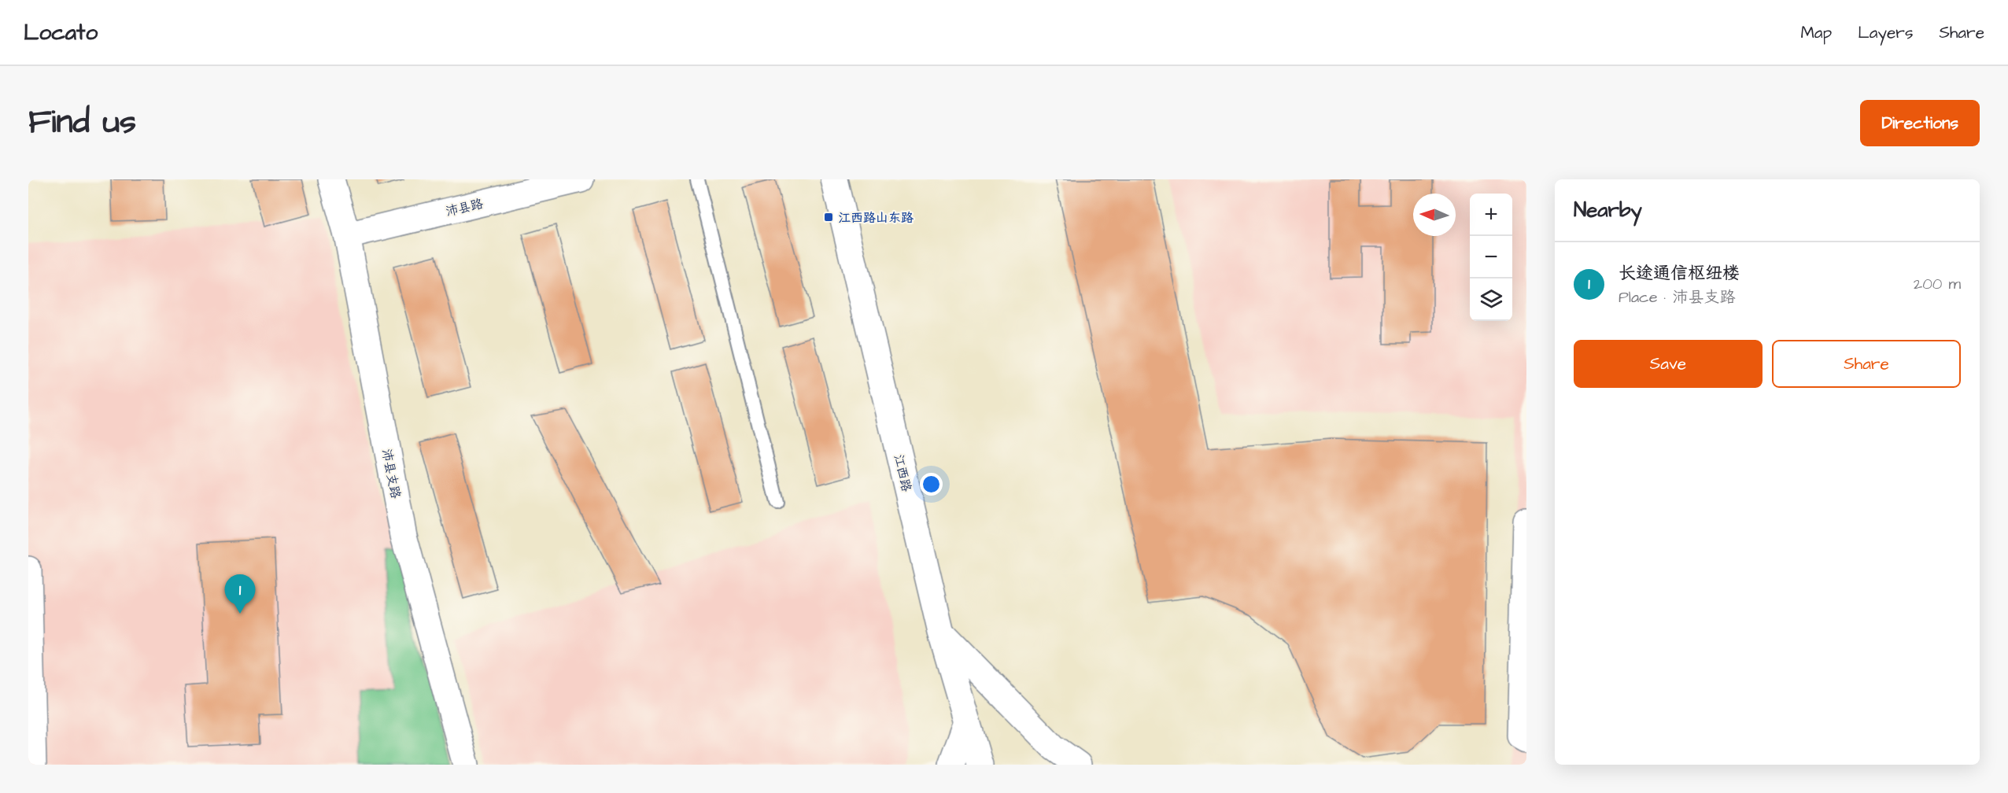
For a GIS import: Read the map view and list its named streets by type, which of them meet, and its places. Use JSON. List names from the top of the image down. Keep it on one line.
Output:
{"streets":{"street":["沛县路","江西路","沛县支路"]},"crossings":[["沛县路","沛县支路"]],"places":{"transit":["江西路山东路"]},"north":"left","page":{"header":"Locato","nav":["Map","Layers","Share"],"title":"Find us","buttons":["Directions",["Save","Share"]],"heading":"Nearby","map_buttons":["+","−"],"list":[{"mark":"1","name":"长途通信枢纽楼","note":"Place · 沛县支路","value":"200 m"}],"pins":"1"}}
